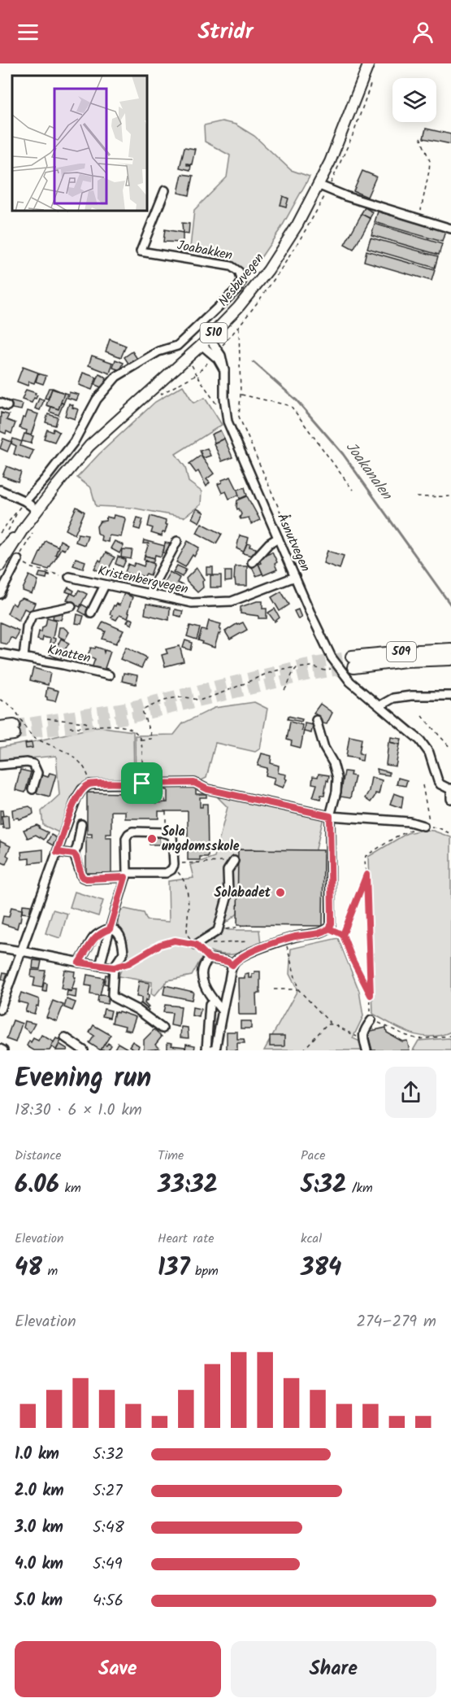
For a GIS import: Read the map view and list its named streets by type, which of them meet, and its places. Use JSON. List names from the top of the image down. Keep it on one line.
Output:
{"streets":{"highway":["509"],"main road":["Nesbuvegen","510"],"street":["Joabakken","Åsnutvegen","Kristenbergvegen","Knatten"]},"crossings":[["Nesbuvegen","Åsnutvegen"],["Åsnutvegen","Kristenbergvegen"]],"water":["Joakanalen"],"places":["Sola ungdomsskole","Solabadet"],"page":{"header":"Stridr","heading":["Evening run","18:30 · 6 × 1.0 km"],"stats":[["Distance","6.06 km"],["Time","33:32"],["Pace","5:32 /km"],["Elevation","48 m"],["Heart rate","137 bpm"],["kcal","384"]],"chart":["Elevation","274–279 m"],"list":[{"name":"1.0 km","note":"5:32"},{"name":"2.0 km","note":"5:27"},{"name":"3.0 km","note":"5:48"},{"name":"4.0 km","note":"5:49"},{"name":"5.0 km","note":"4:56"}],"buttons":["Save","Share"]}}
